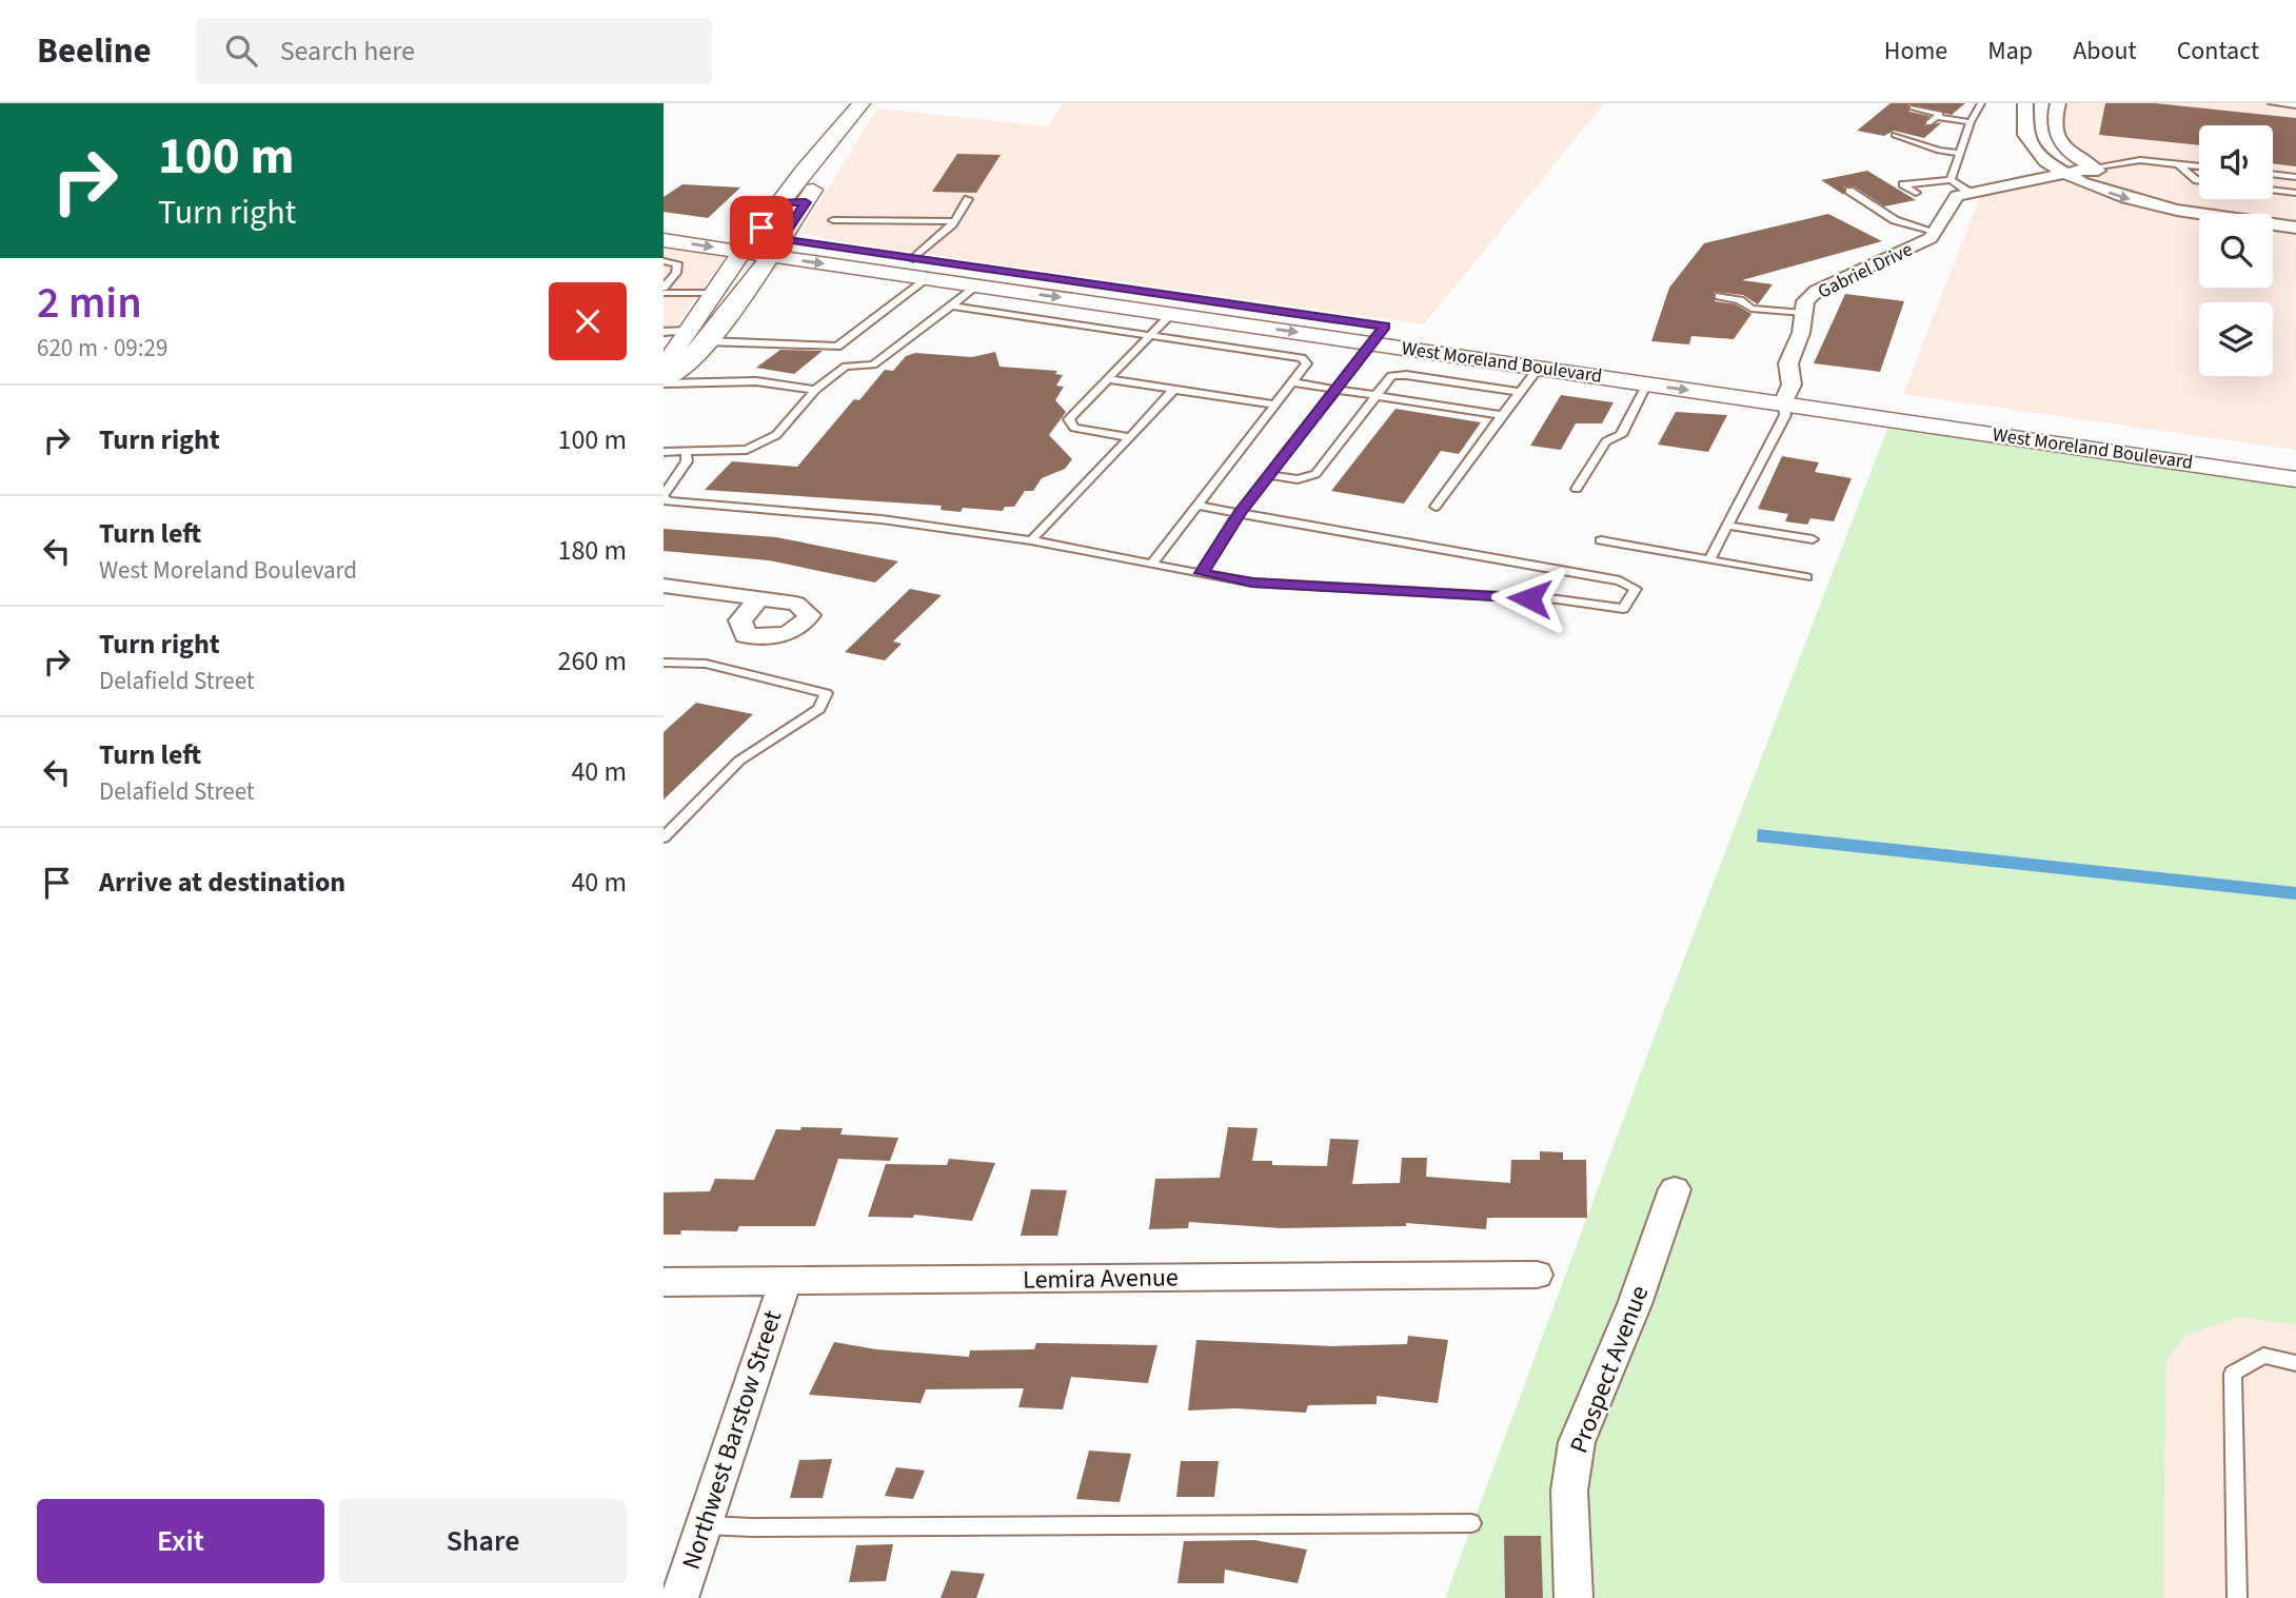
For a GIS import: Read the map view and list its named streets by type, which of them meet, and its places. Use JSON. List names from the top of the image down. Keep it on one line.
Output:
{"streets":{"street":["Gabriel Drive","West Moreland Boulevard","Lemira Avenue","Prospect Avenue","Northwest Barstow Street"]},"crossings":[["Gabriel Drive","West Moreland Boulevard"],["Lemira Avenue","Northwest Barstow Street"]],"page":{"header":"Beeline","search":"Search here","nav":["Home","Map","About","Contact"],"turn":["100 m","Turn right"],"heading":["2 min","620 m · 09:29"],"list":[{"name":"Turn right","value":"100 m"},{"name":"Turn left","note":"West Moreland Boulevard","value":"180 m"},{"name":"Turn right","note":"Delafield Street","value":"260 m"},{"name":"Turn left","note":"Delafield Street","value":"40 m"},{"name":"Arrive at destination","value":"40 m"}],"buttons":["Exit","Share"]}}
